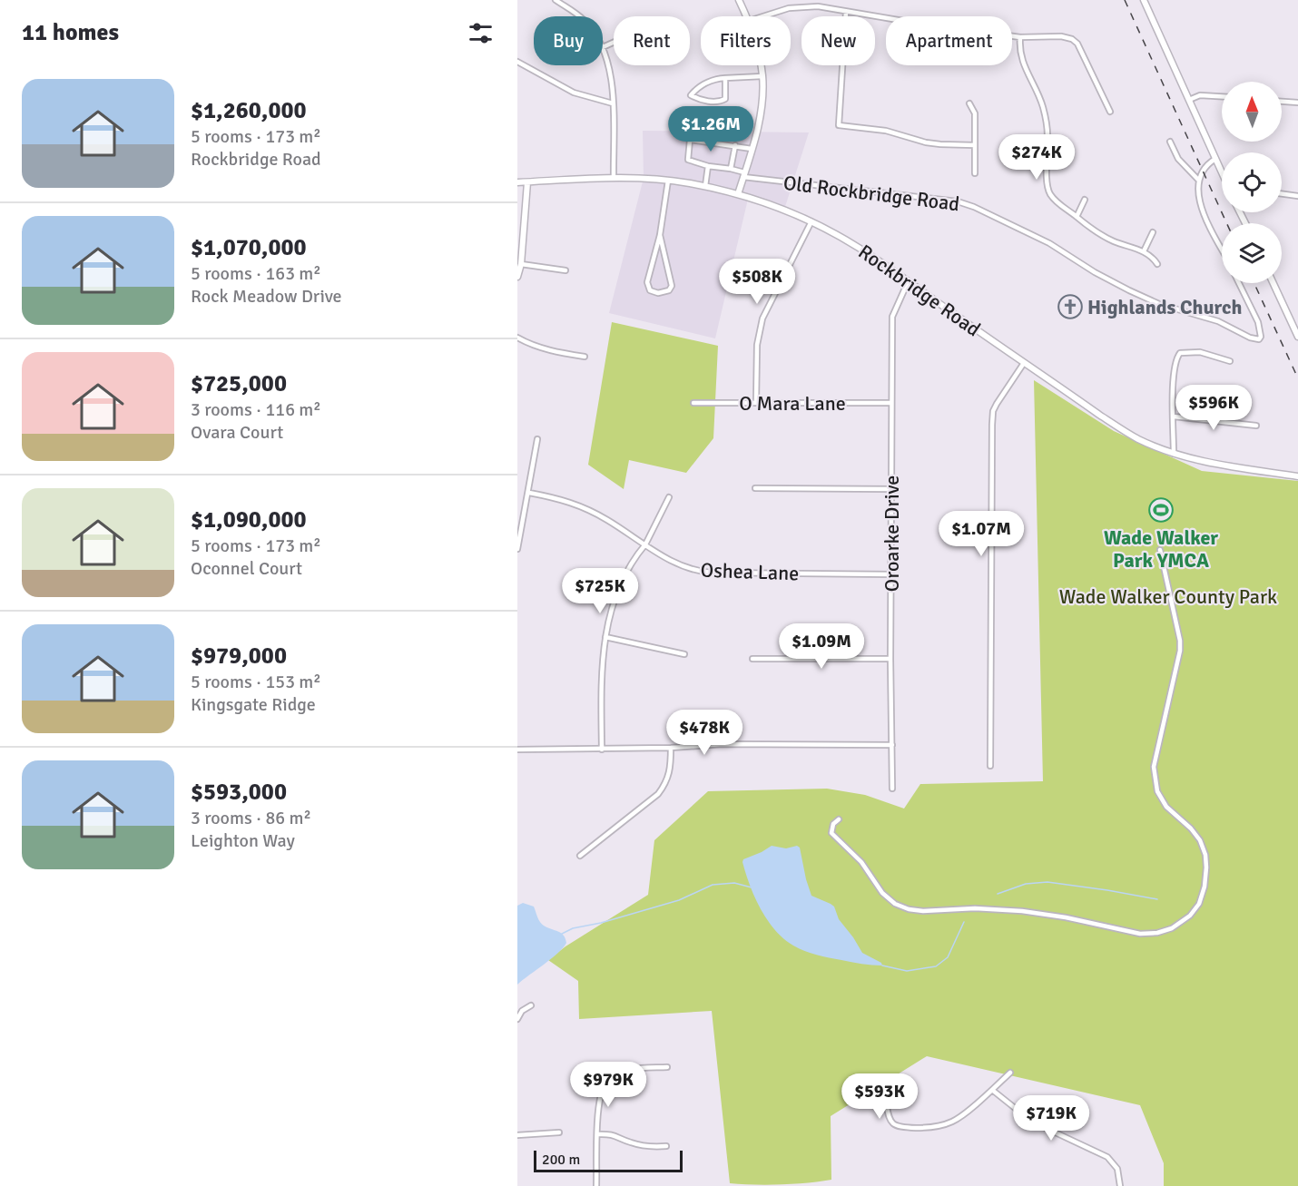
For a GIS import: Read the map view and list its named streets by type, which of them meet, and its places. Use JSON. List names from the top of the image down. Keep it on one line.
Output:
{"streets":{"main road":["Rockbridge Road"],"street":["Old Rockbridge Road","O Mara Lane","Oroarke Drive","Oshea Lane"]},"crossings":[["Rockbridge Road","Oroarke Drive"],["O Mara Lane","Oroarke Drive"],["Oroarke Drive","Oshea Lane"]],"parks":["Wade Walker County Park"],"places":{"church":["Highlands Church"],"sports":["Wade Walker Park YMCA"]},"scale_bar":"200 m","north":"top","page":{"heading":"11 homes","chip":["Buy","Rent","Filters","New","Apartment"],"list":[{"name":"$1,260,000","note":"5 rooms · 173 m² · Rockbridge Road"},{"name":"$1,070,000","note":"5 rooms · 163 m² · Rock Meadow Drive"},{"name":"$725,000","note":"3 rooms · 116 m² · Ovara Court"},{"name":"$1,090,000","note":"5 rooms · 173 m² · Oconnel Court"},{"name":"$979,000","note":"5 rooms · 153 m² · Kingsgate Ridge"},{"name":"$593,000","note":"3 rooms · 86 m² · Leighton Way"}],"price":["$1.26M","$274K","$508K","$596K","$1.07M","$725K","$1.09M","$478K","$979K","$593K","$719K"],"scale":"200 m"}}
